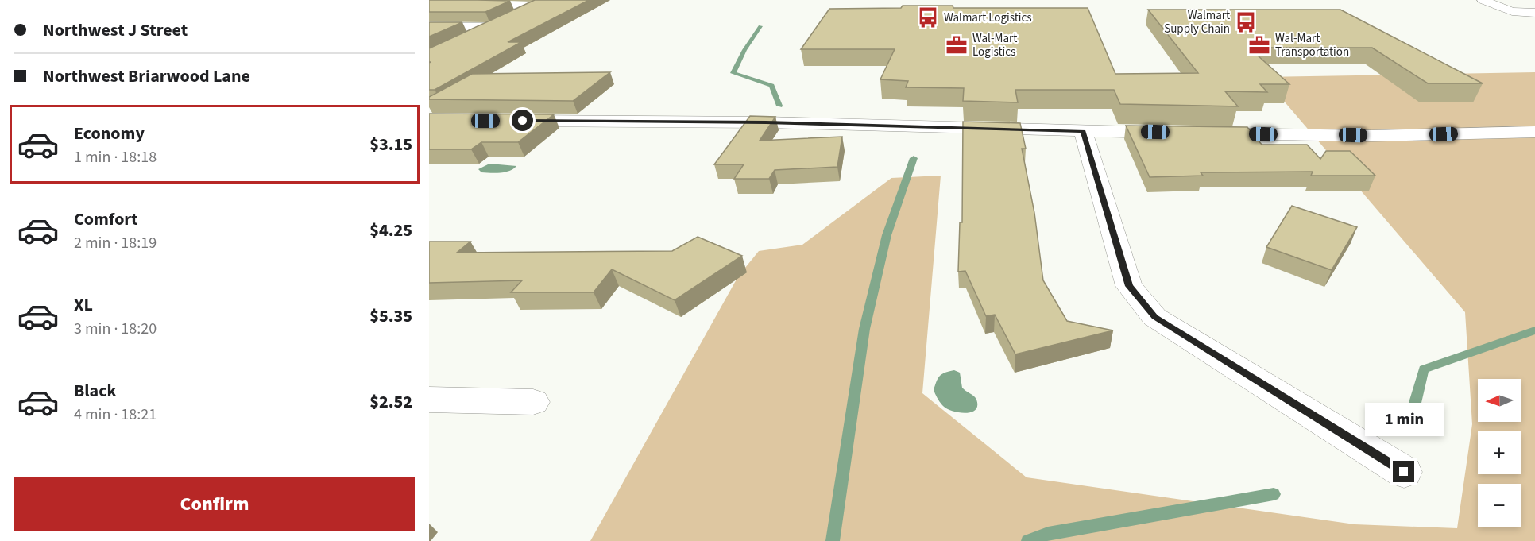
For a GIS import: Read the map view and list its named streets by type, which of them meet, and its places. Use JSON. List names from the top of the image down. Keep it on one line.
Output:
{"places":{"bus stop":["Walmart Logistics","Walmart Supply Chain"],"office":["Wal-Mart Logistics","Wal-Mart Transportation"]},"north":"left","page":{"banner":["Northwest J Street","Northwest Briarwood Lane"],"list":[{"name":"Economy","note":"1 min · 18:18","value":"$3.15"},{"name":"Comfort","note":"2 min · 18:19","value":"$4.25"},{"name":"XL","note":"3 min · 18:20","value":"$5.35"},{"name":"Black","note":"4 min · 18:21","value":"$2.52"}],"map_buttons":["+","−"],"bubble":"1 min","buttons":"Confirm"}}
